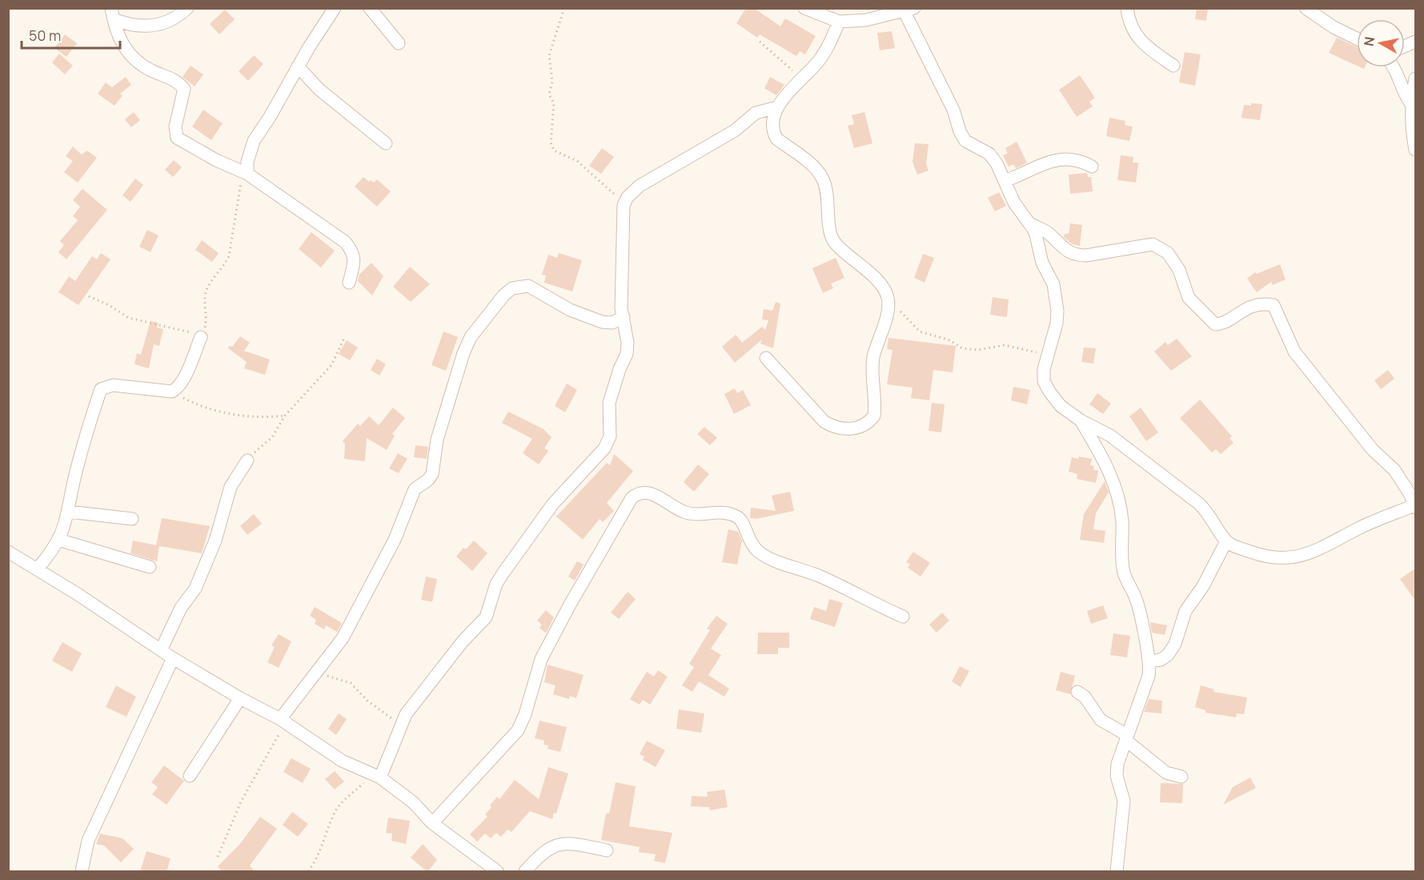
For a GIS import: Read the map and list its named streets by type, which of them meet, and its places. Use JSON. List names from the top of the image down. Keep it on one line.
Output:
{"scale_bar":"50 m","north":"left"}
